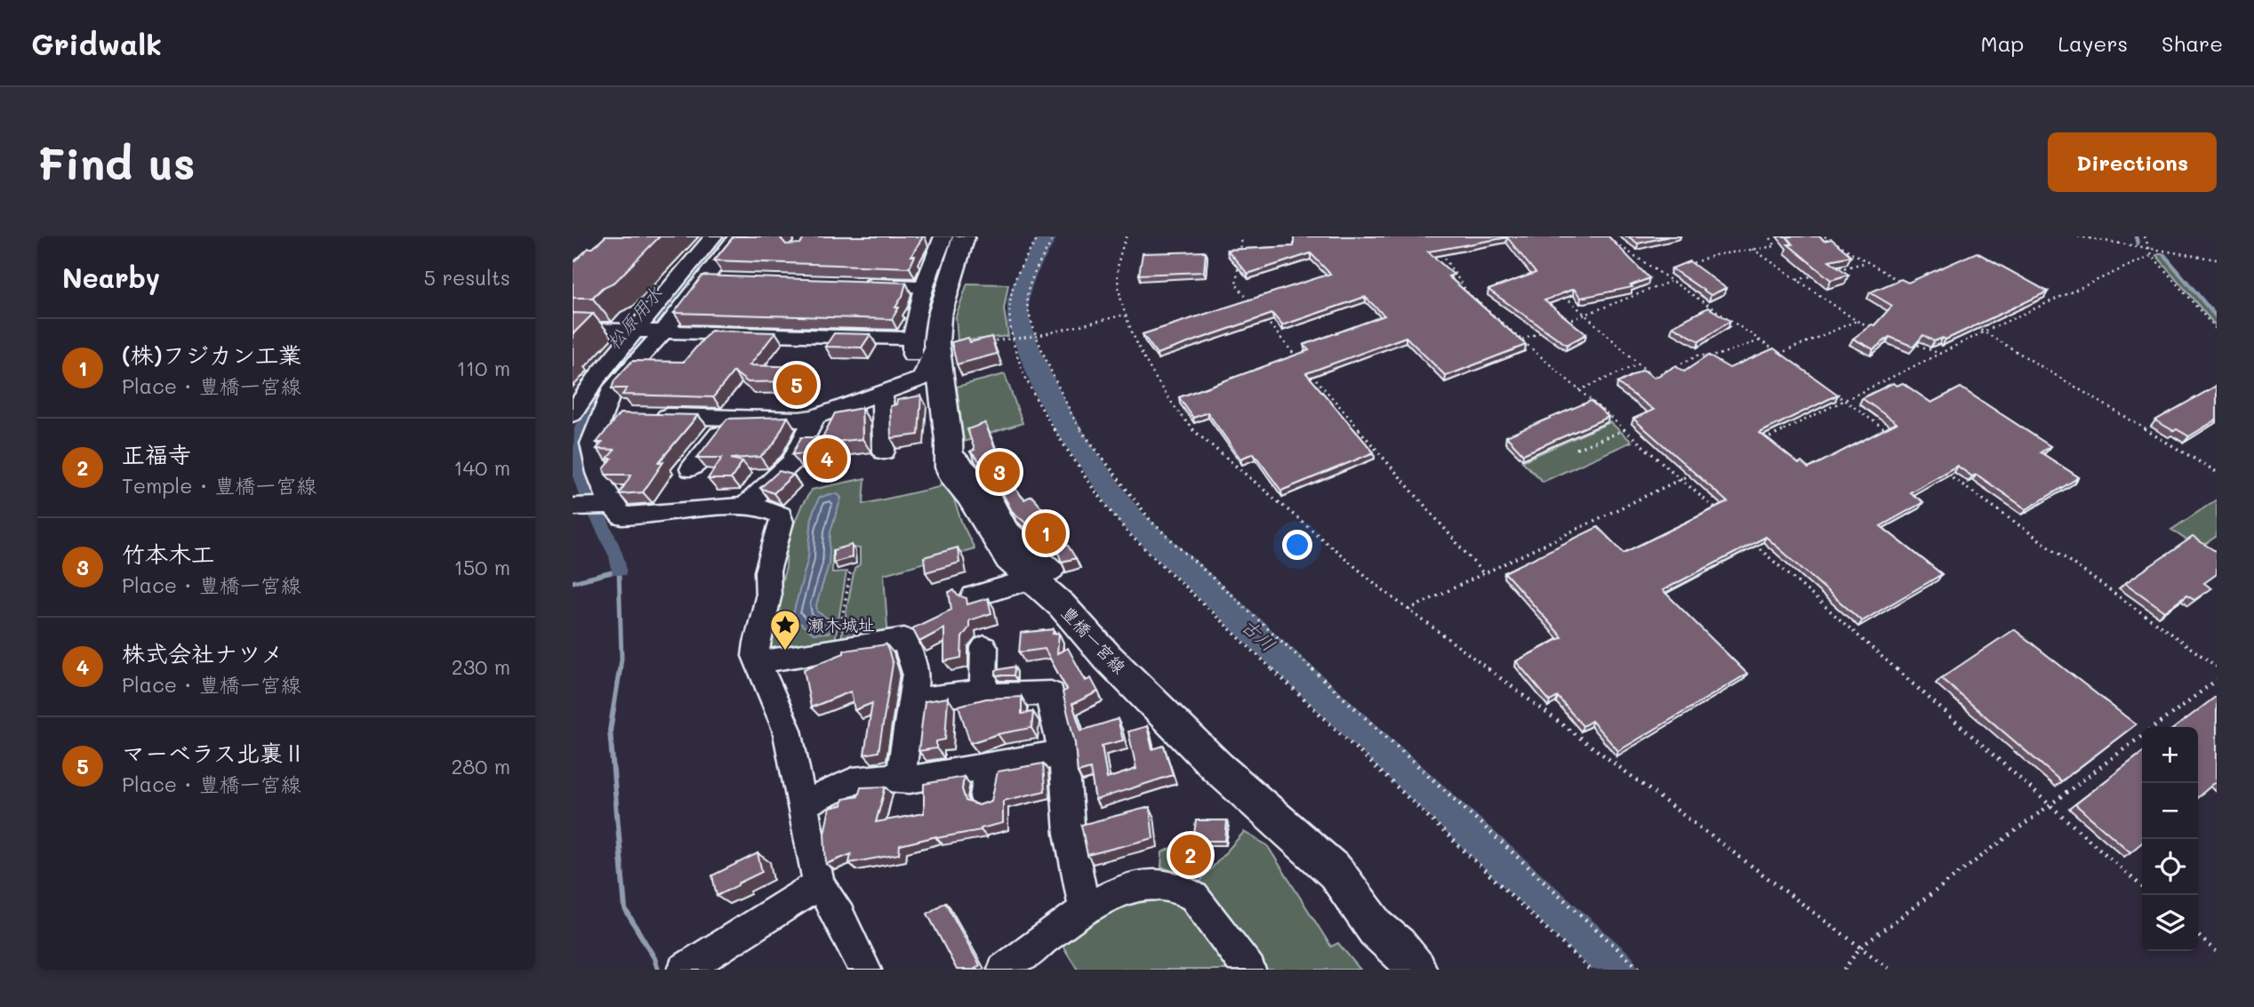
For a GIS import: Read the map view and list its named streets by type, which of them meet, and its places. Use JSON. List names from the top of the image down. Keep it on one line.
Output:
{"streets":{"main road":["豊橋一宮線"]},"water":["松原用水","古川"],"places":{"place":["瀬木城址"]},"page":{"header":"Gridwalk","nav":["Map","Layers","Share"],"buttons":"Directions","title":"Find us","heading":["Nearby","5 results"],"list":[{"mark":"1","name":"(株)フジカン工業","note":"Place · 豊橋一宮線","value":"110 m"},{"mark":"2","name":"正福寺","note":"Temple · 豊橋一宮線","value":"140 m"},{"mark":"3","name":"竹本木工","note":"Place · 豊橋一宮線","value":"150 m"},{"mark":"4","name":"株式会社ナツメ","note":"Place · 豊橋一宮線","value":"230 m"},{"mark":"5","name":"マーベラス北裏Ⅱ","note":"Place · 豊橋一宮線","value":"280 m"}],"pins":["5","4","3","1","2"],"map_buttons":["+","−"]}}
